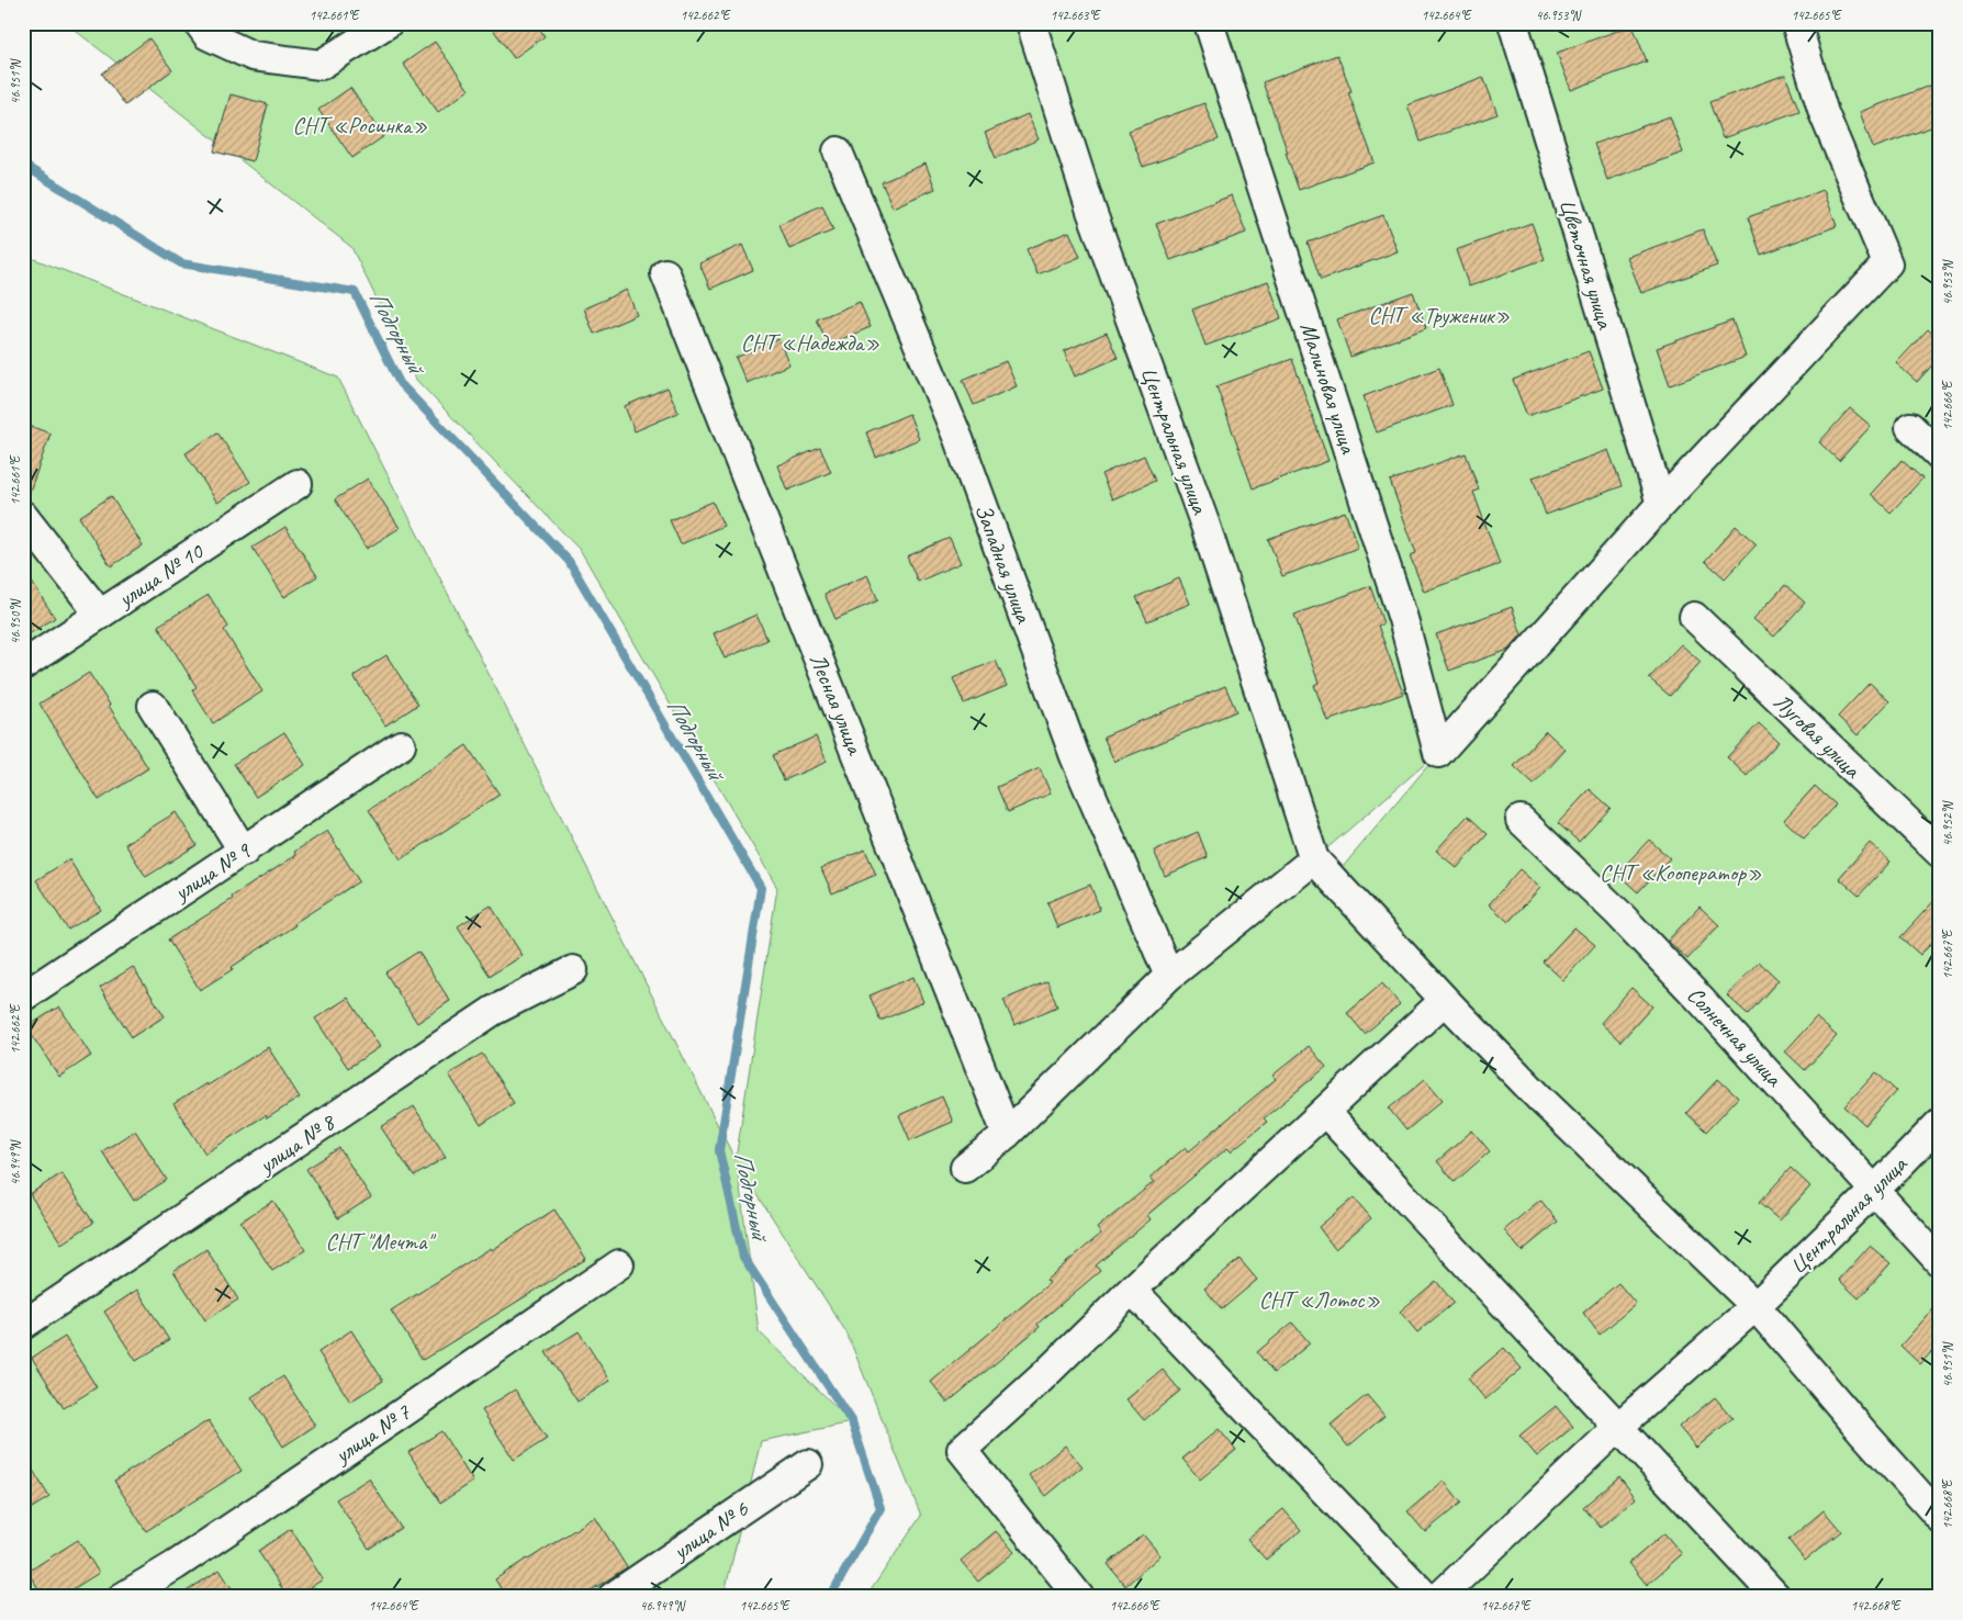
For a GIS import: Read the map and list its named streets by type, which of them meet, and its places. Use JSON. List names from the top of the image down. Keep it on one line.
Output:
{"streets":{"street":["Цветочная улица","Малиновая улица","Центральная улица","Западная улица","улица № 10","Лесная улица","Луговая улица","улица № 9","Солнечная улица","улица № 8","улица № 7","улица № 6"]},"crossings":[["Цветочная улица","Малиновая улица"],["Центральная улица","Солнечная улица"]],"water":["Подгорный"],"parks":["СНТ «Росинка»","СНТ «Труженик»","СНТ «Надежда»","СНТ «Кооператор»","СНТ \"Мечта\"","СНТ «Лотос»"],"coordinates":["142.661°E","142.662°E","142.663°E","142.664°E","46.953°N","142.665°E","46.951°N","142.666°E","46.950°N","46.952°N","142.667°E","46.949°N","142.668°E"]}
